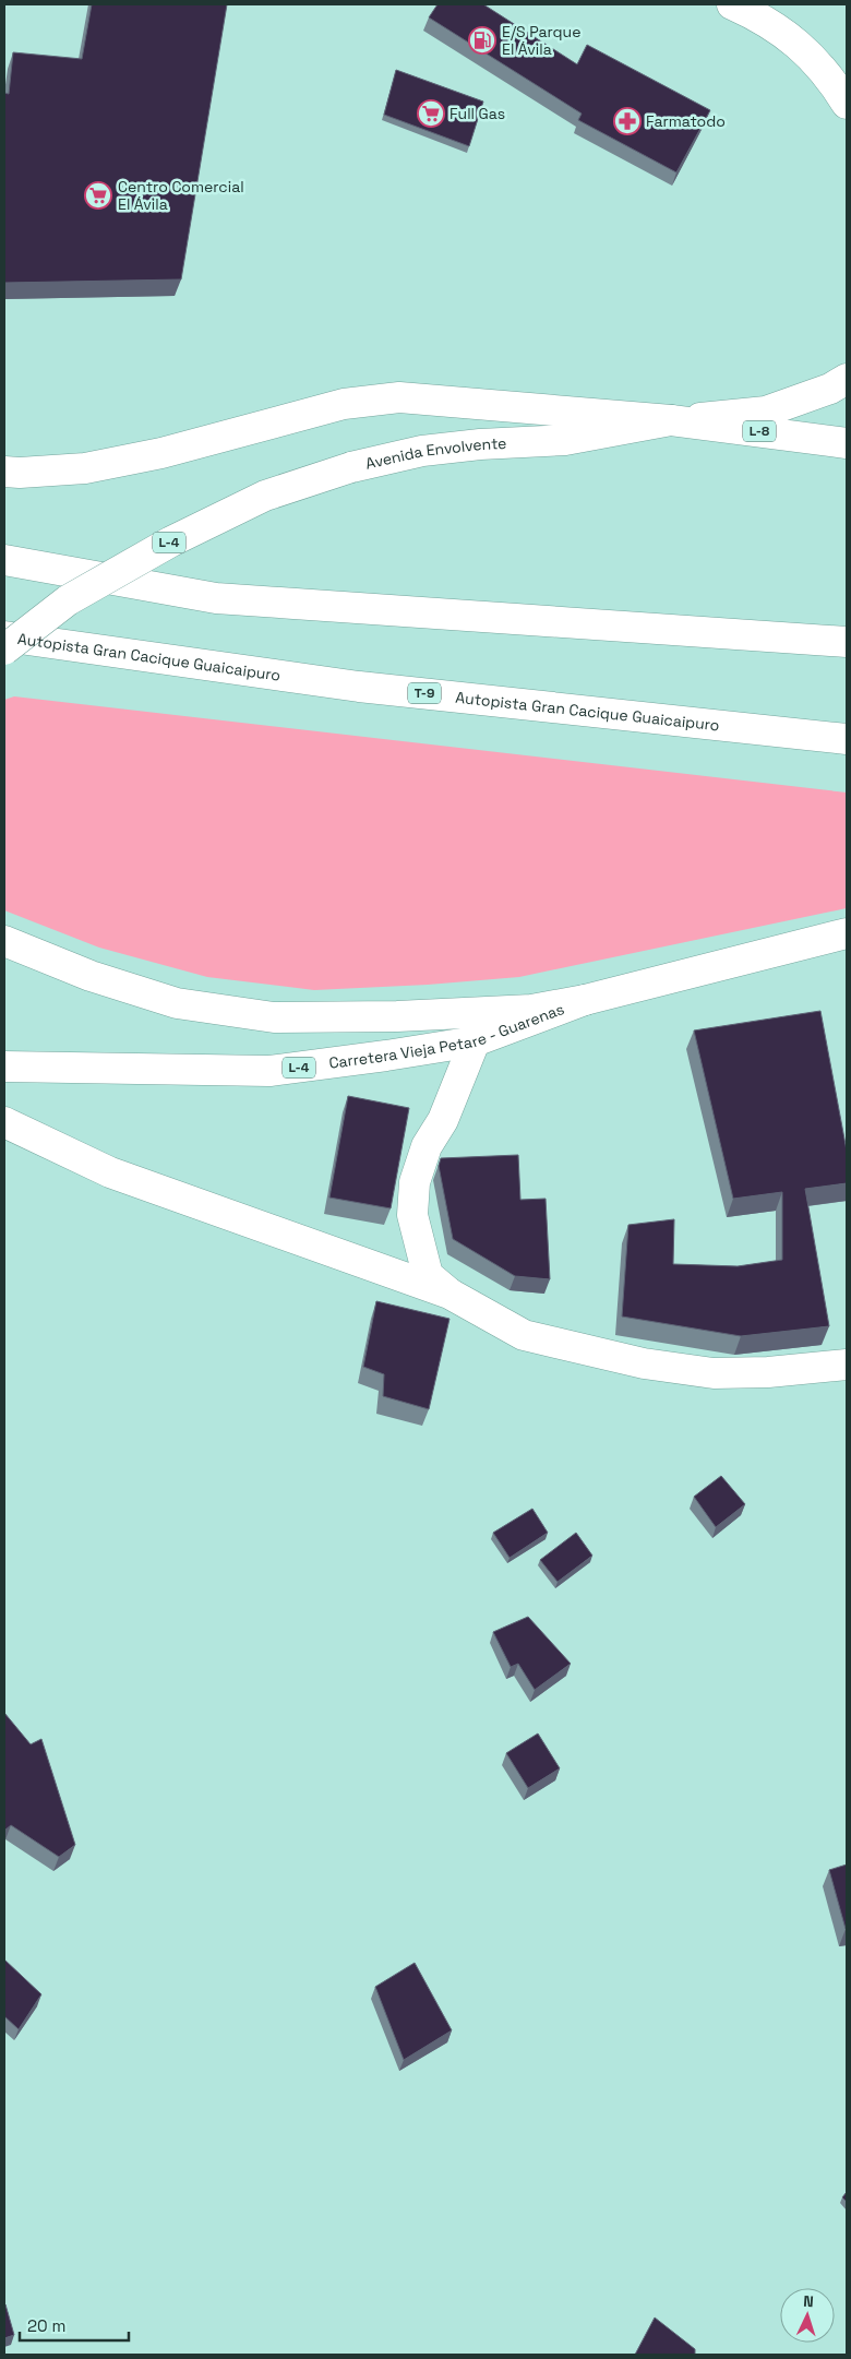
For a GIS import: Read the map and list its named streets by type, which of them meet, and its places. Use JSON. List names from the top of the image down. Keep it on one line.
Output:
{"streets":{"main road":["L-8","Avenida Envolvente","L-4","Autopista Gran Cacique Guaicaipuro","T-9","Carretera Vieja Petare - Guarenas"]},"places":{"fuel station":["E/S Parque El Ávila"],"supermarket":["Full Gas","Centro Comercial El Ávila"],"pharmacy":["Farmatodo"]},"scale_bar":"20 m","north":"top"}
